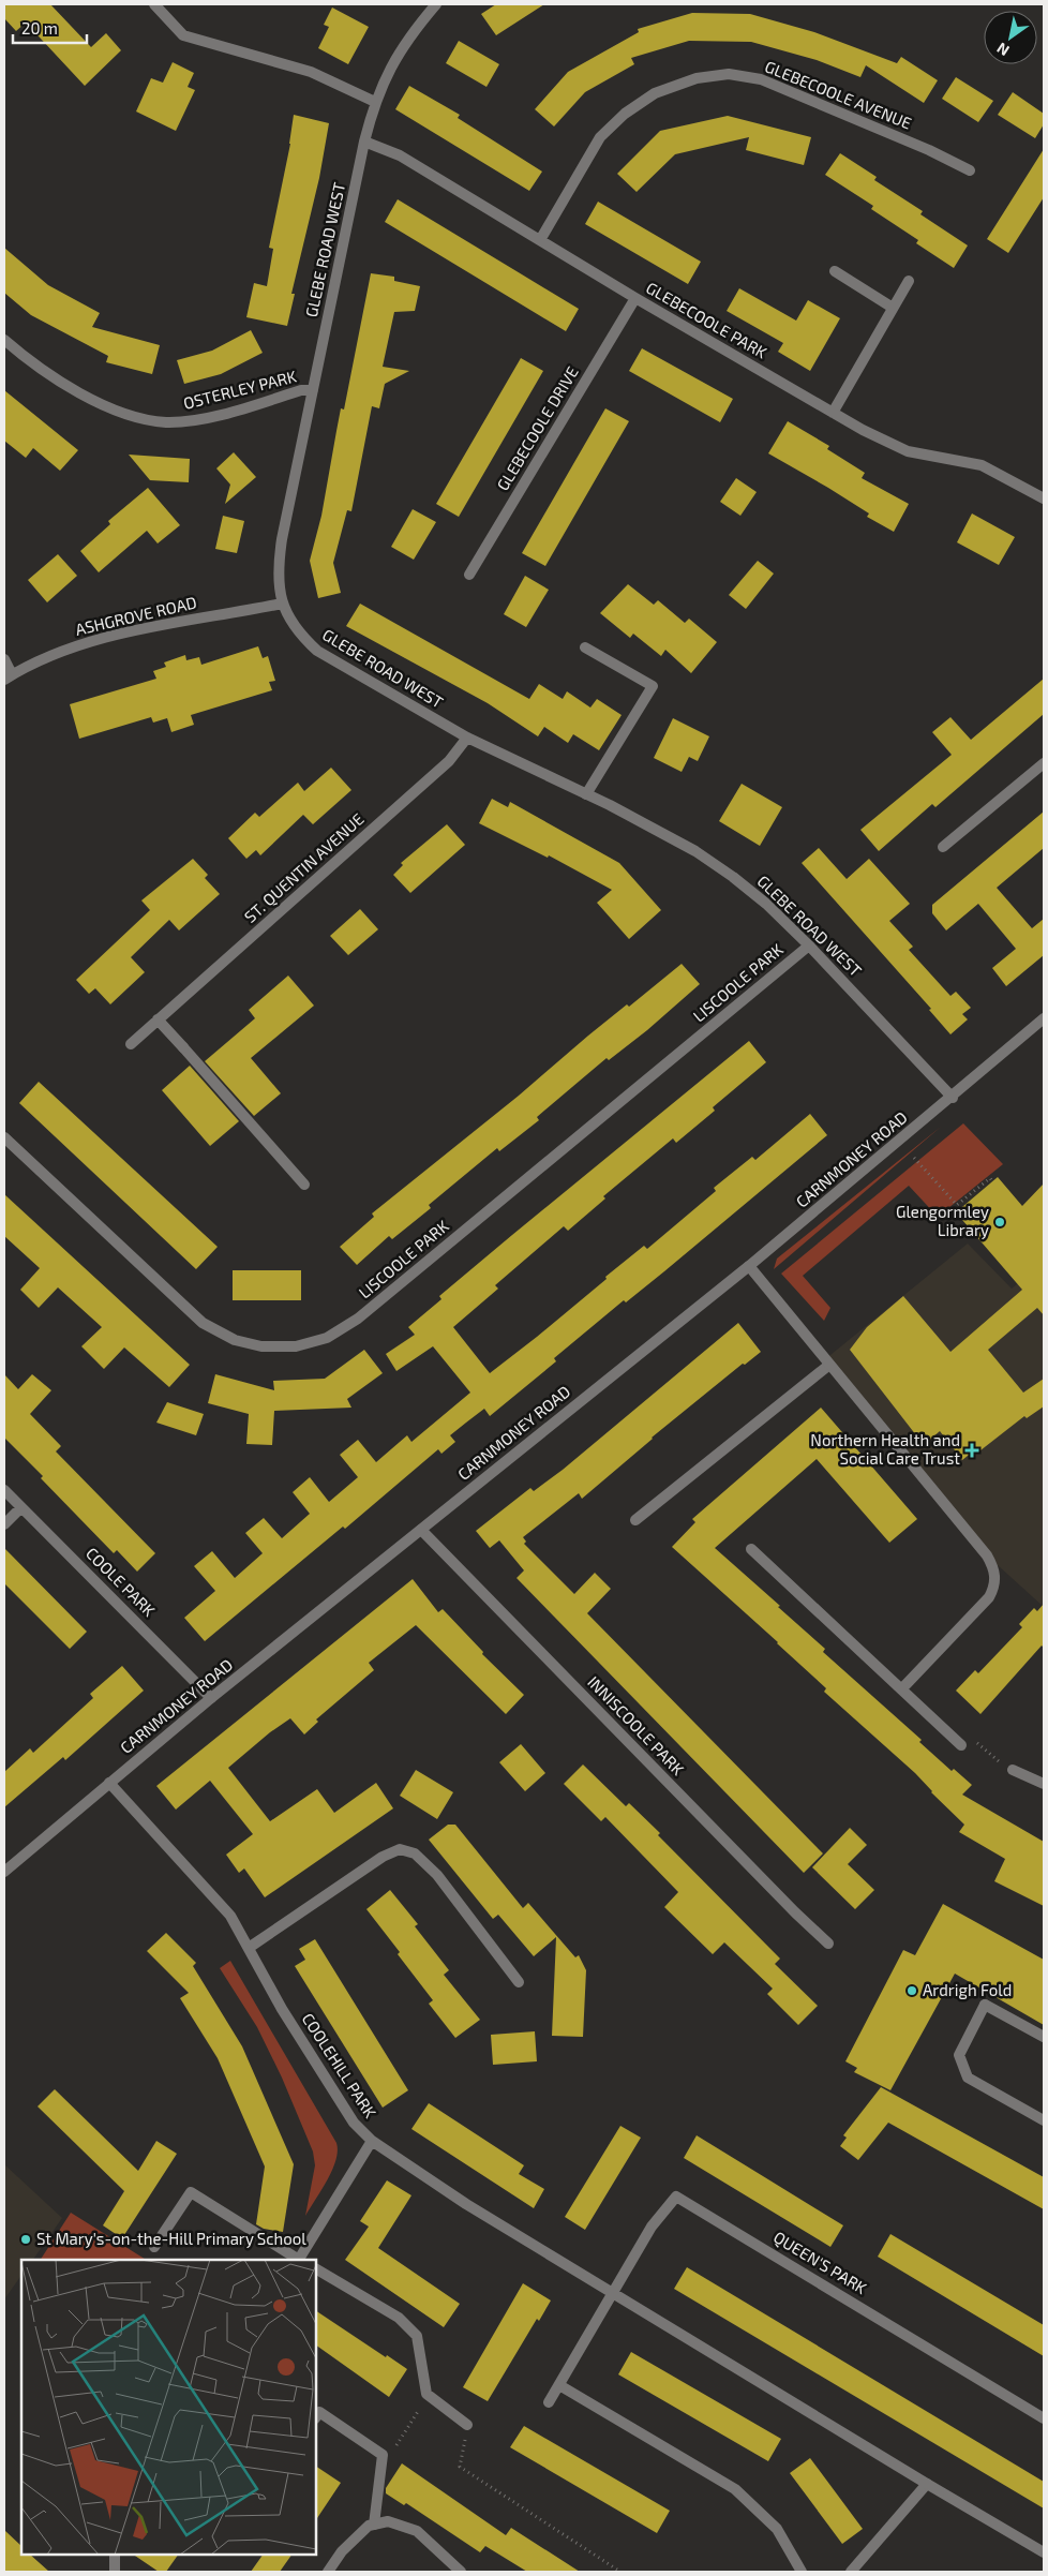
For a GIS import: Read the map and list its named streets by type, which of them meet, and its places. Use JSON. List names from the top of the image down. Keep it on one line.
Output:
{"streets":{"street":["GLEBECOOLE AVENUE","GLEBE ROAD WEST","GLEBECOOLE PARK","OSTERLEY PARK","GLEBECOOLE DRIVE","ASHGROVE ROAD","ST. QUENTIN AVENUE","LISCOOLE PARK","CARNMONEY ROAD","COOLE PARK","INNISCOOLE PARK","COOLEHILL PARK","QUEEN'S PARK"]},"crossings":[["GLEBECOOLE AVENUE","GLEBECOOLE PARK"],["GLEBE ROAD WEST","GLEBECOOLE PARK"],["GLEBE ROAD WEST","OSTERLEY PARK"],["GLEBE ROAD WEST","ASHGROVE ROAD"],["GLEBE ROAD WEST","ST. QUENTIN AVENUE"],["GLEBE ROAD WEST","LISCOOLE PARK"],["GLEBE ROAD WEST","CARNMONEY ROAD"],["GLEBECOOLE PARK","GLEBECOOLE DRIVE"],["CARNMONEY ROAD","COOLE PARK"],["CARNMONEY ROAD","INNISCOOLE PARK"],["CARNMONEY ROAD","COOLEHILL PARK"],["COOLEHILL PARK","QUEEN'S PARK"]],"places":{"other":["Glengormley Library","Ardrigh Fold","St Mary's-on-the-Hill Primary School"],"health":["Northern Health and Social Care Trust"]},"scale_bar":"20 m","north":"bottom left"}
